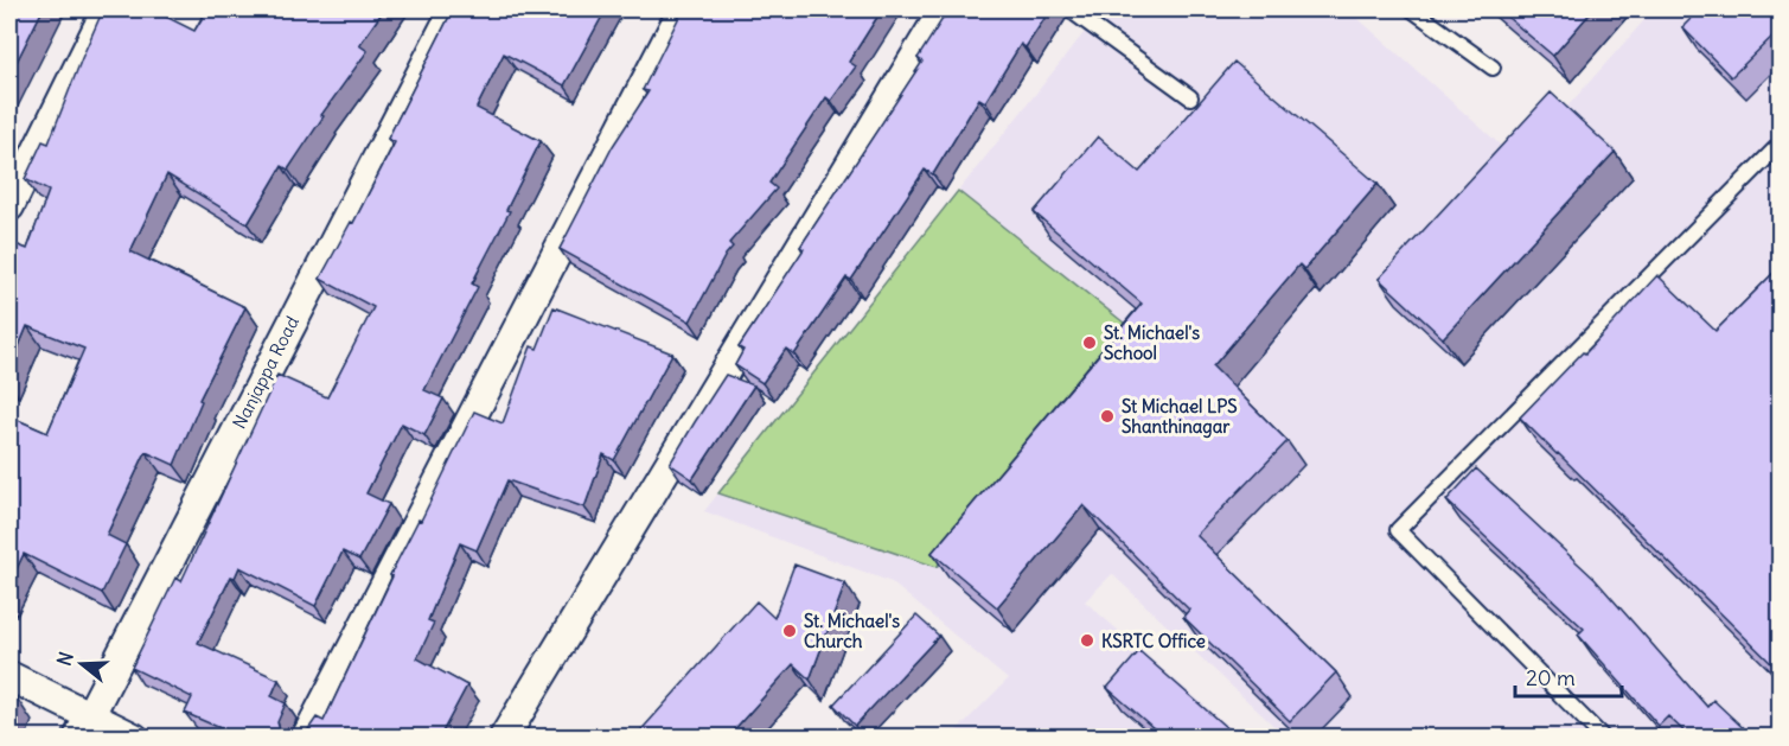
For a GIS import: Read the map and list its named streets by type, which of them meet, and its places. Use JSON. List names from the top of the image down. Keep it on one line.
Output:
{"streets":{"street":["Nanjappa Road"]},"places":["St. Michael's School","St Michael LPS Shanthinagar","St. Michael's Church","KSRTC Office"],"scale_bar":"20 m","north":"left"}
